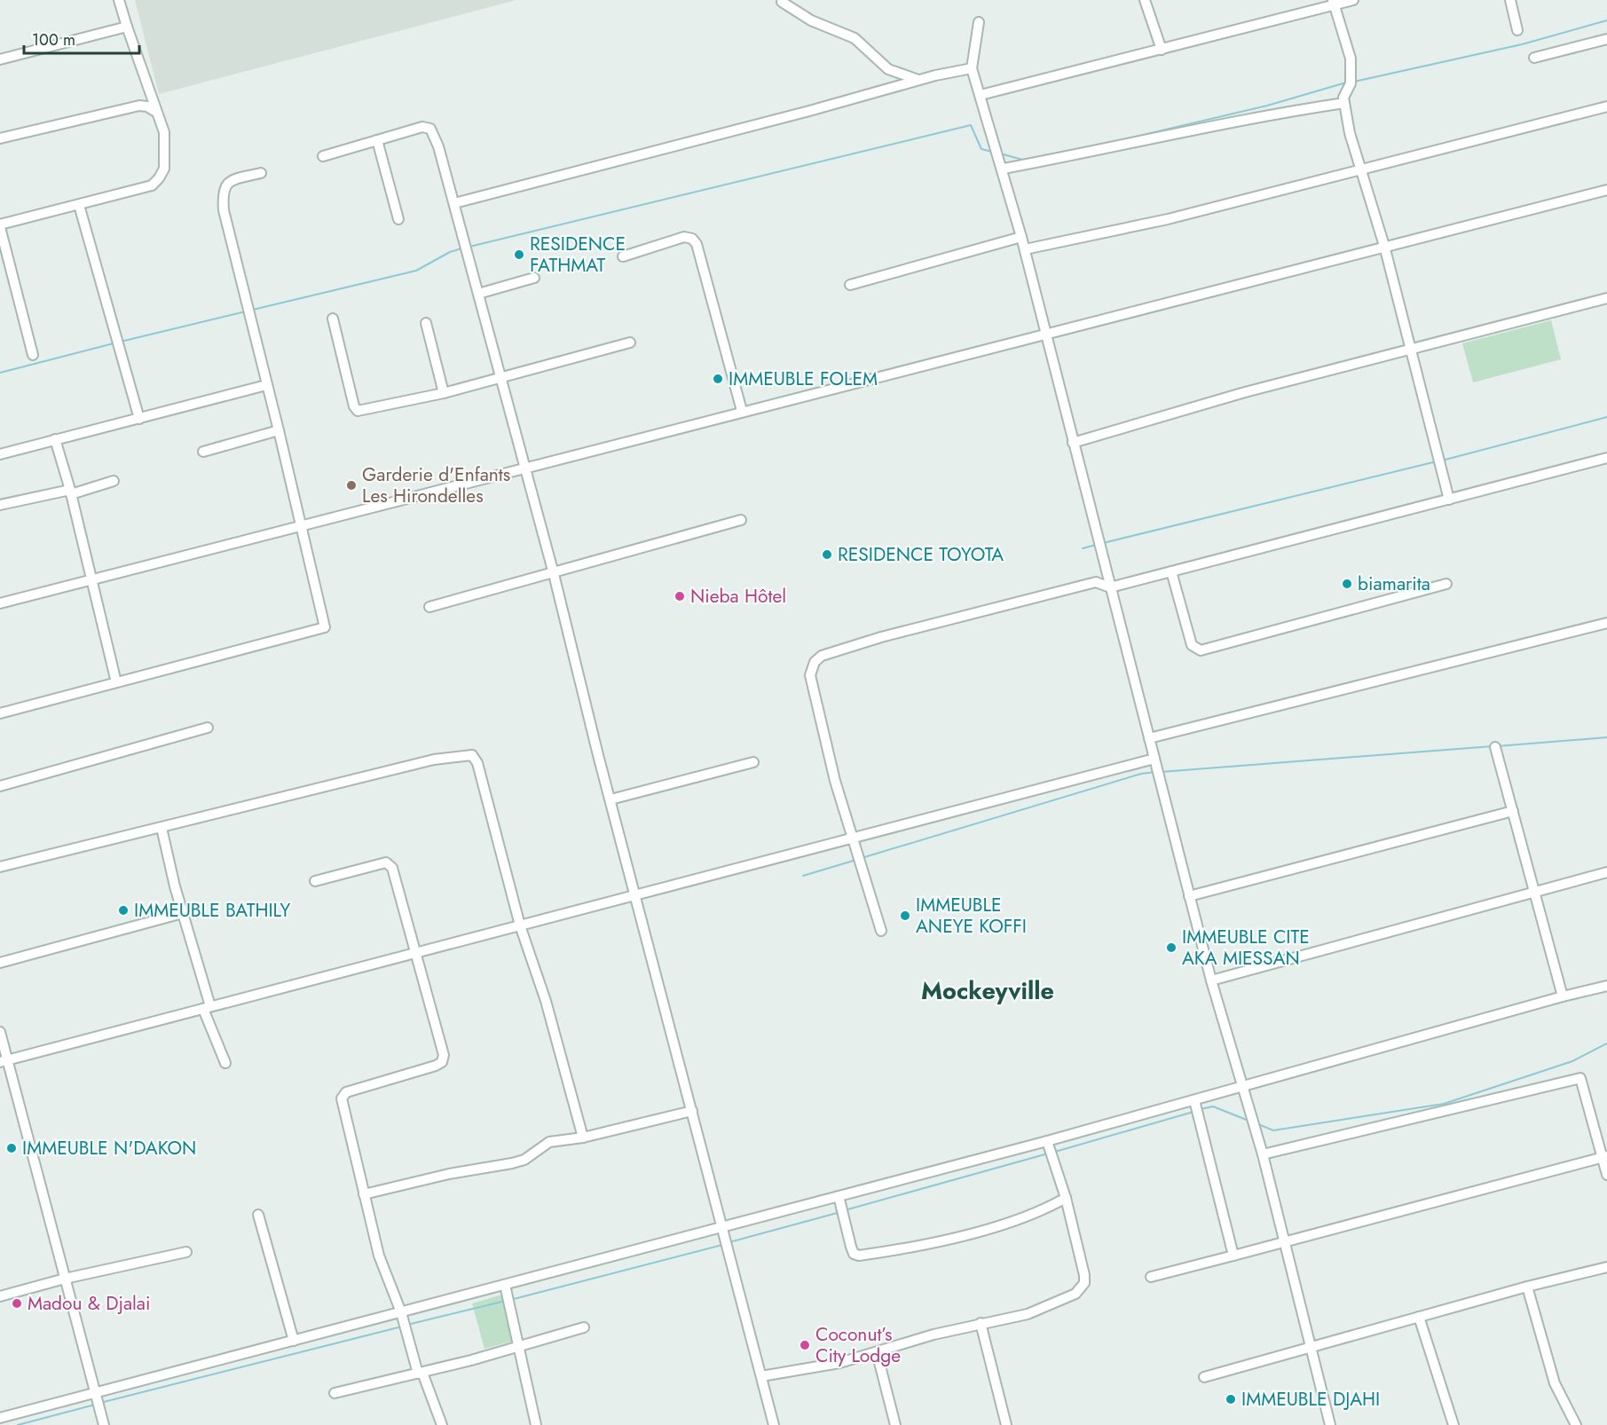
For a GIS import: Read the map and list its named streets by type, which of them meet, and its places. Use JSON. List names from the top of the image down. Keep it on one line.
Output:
{"districts":["Mockeyville"],"places":["RESIDENCE FATHMAT","IMMEUBLE FOLEM","Garderie d'Enfants Les Hirondelles","RESIDENCE TOYOTA","biamarita","Nieba Hôtel","IMMEUBLE BATHILY","IMMEUBLE ANEYE KOFFI","IMMEUBLE CITE AKA MIESSAN","IMMEUBLE N'DAKON","Madou & Djalai","Coconut’s City Lodge","IMMEUBLE DJAHI"],"scale_bar":"100 m"}
